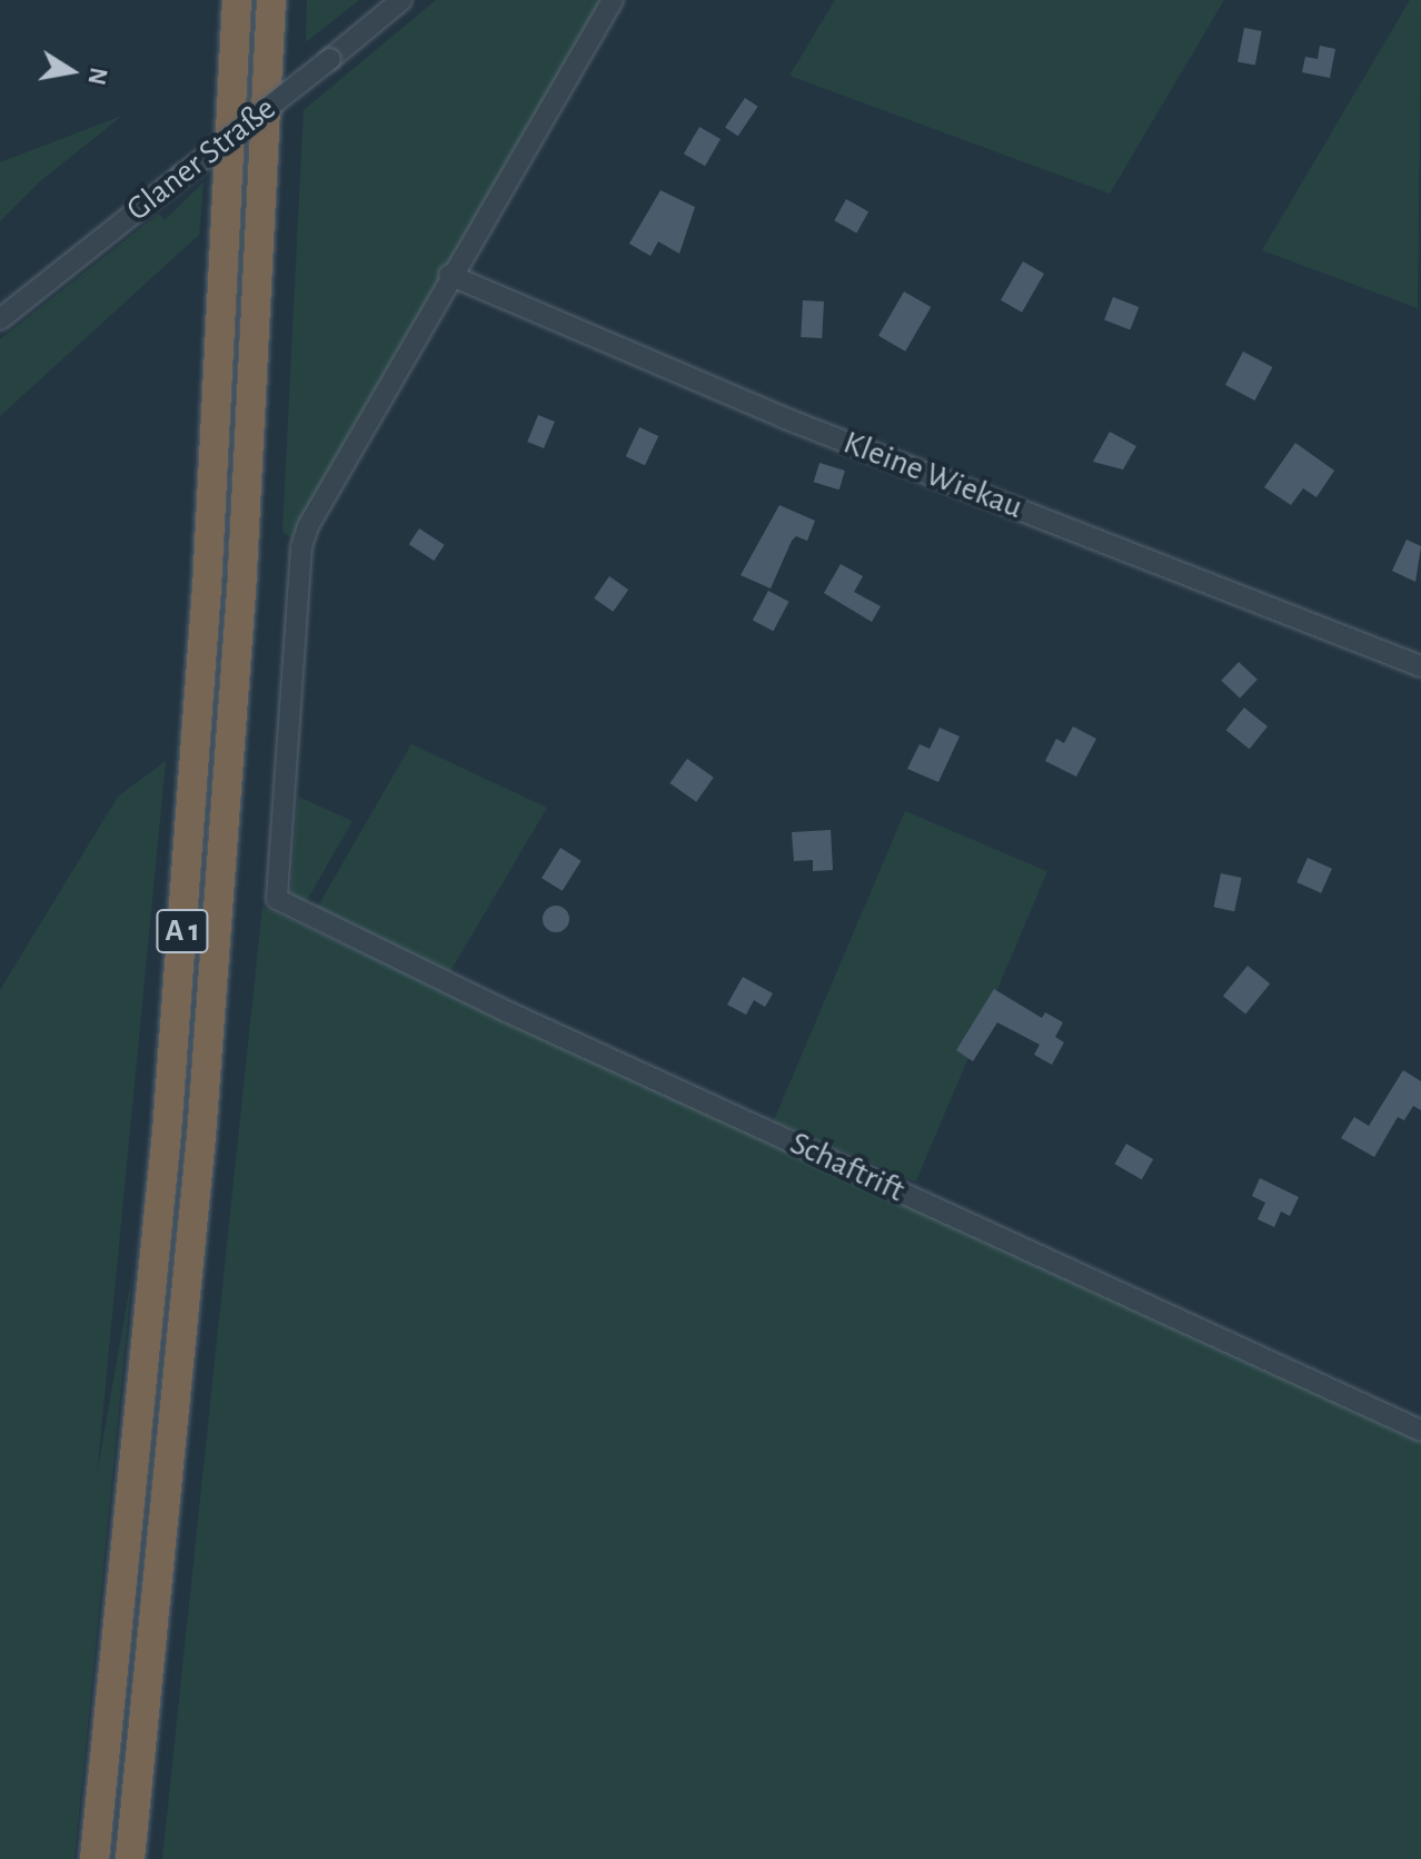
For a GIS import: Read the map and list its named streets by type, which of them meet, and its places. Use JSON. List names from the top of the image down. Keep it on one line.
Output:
{"streets":{"highway":["A 1"],"street":["Glaner Straße","Kleine Wiekau","Schaftrift"]},"crossings":[["Kleine Wiekau","Schaftrift"]],"north":"right"}
